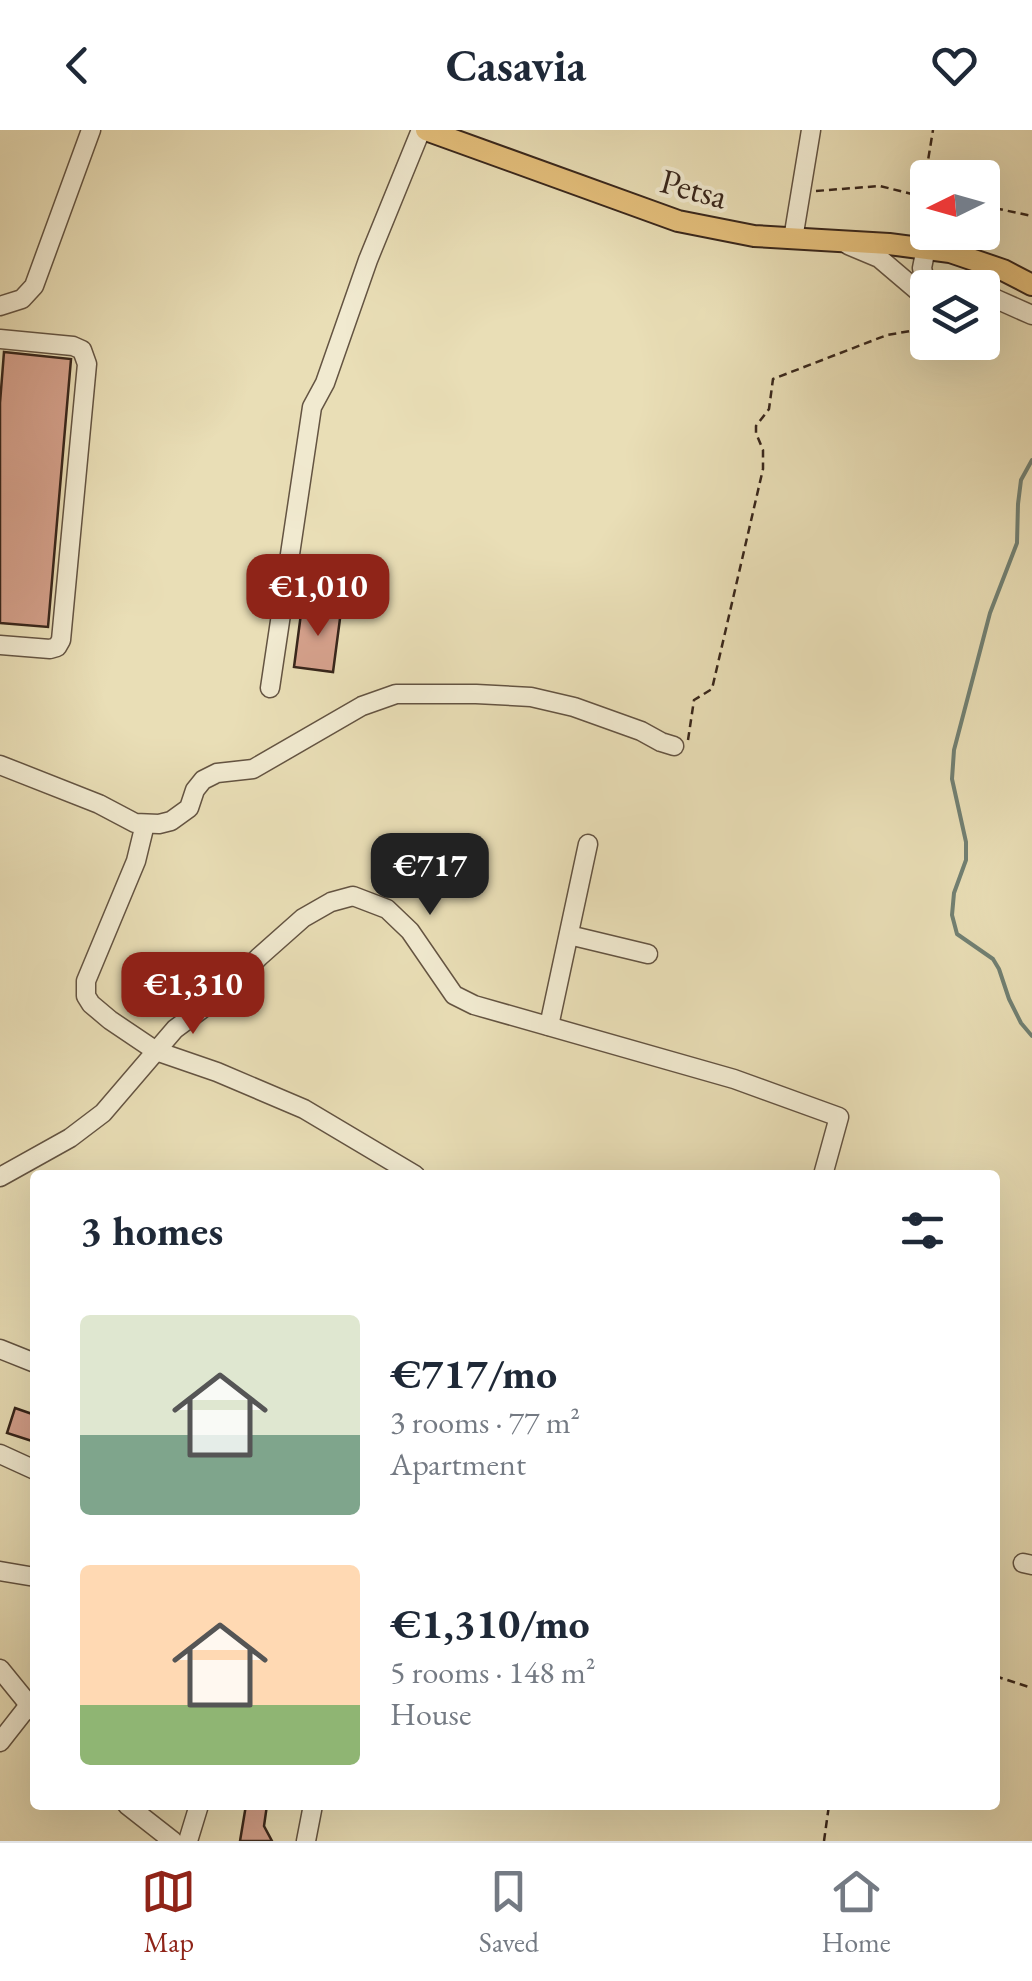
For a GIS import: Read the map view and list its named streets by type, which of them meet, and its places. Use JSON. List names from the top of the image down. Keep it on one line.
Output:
{"streets":{"main road":["Petsa"]},"north":"left","page":{"header":"Casavia","price":["€1,010","€717","€1,310"],"heading":"3 homes","list":[{"name":"€717/mo","note":"3 rooms · 77 m² · Apartment"},{"name":"€1,310/mo","note":"5 rooms · 148 m² · House"}],"tabs":["Map","Saved","Home"]}}
